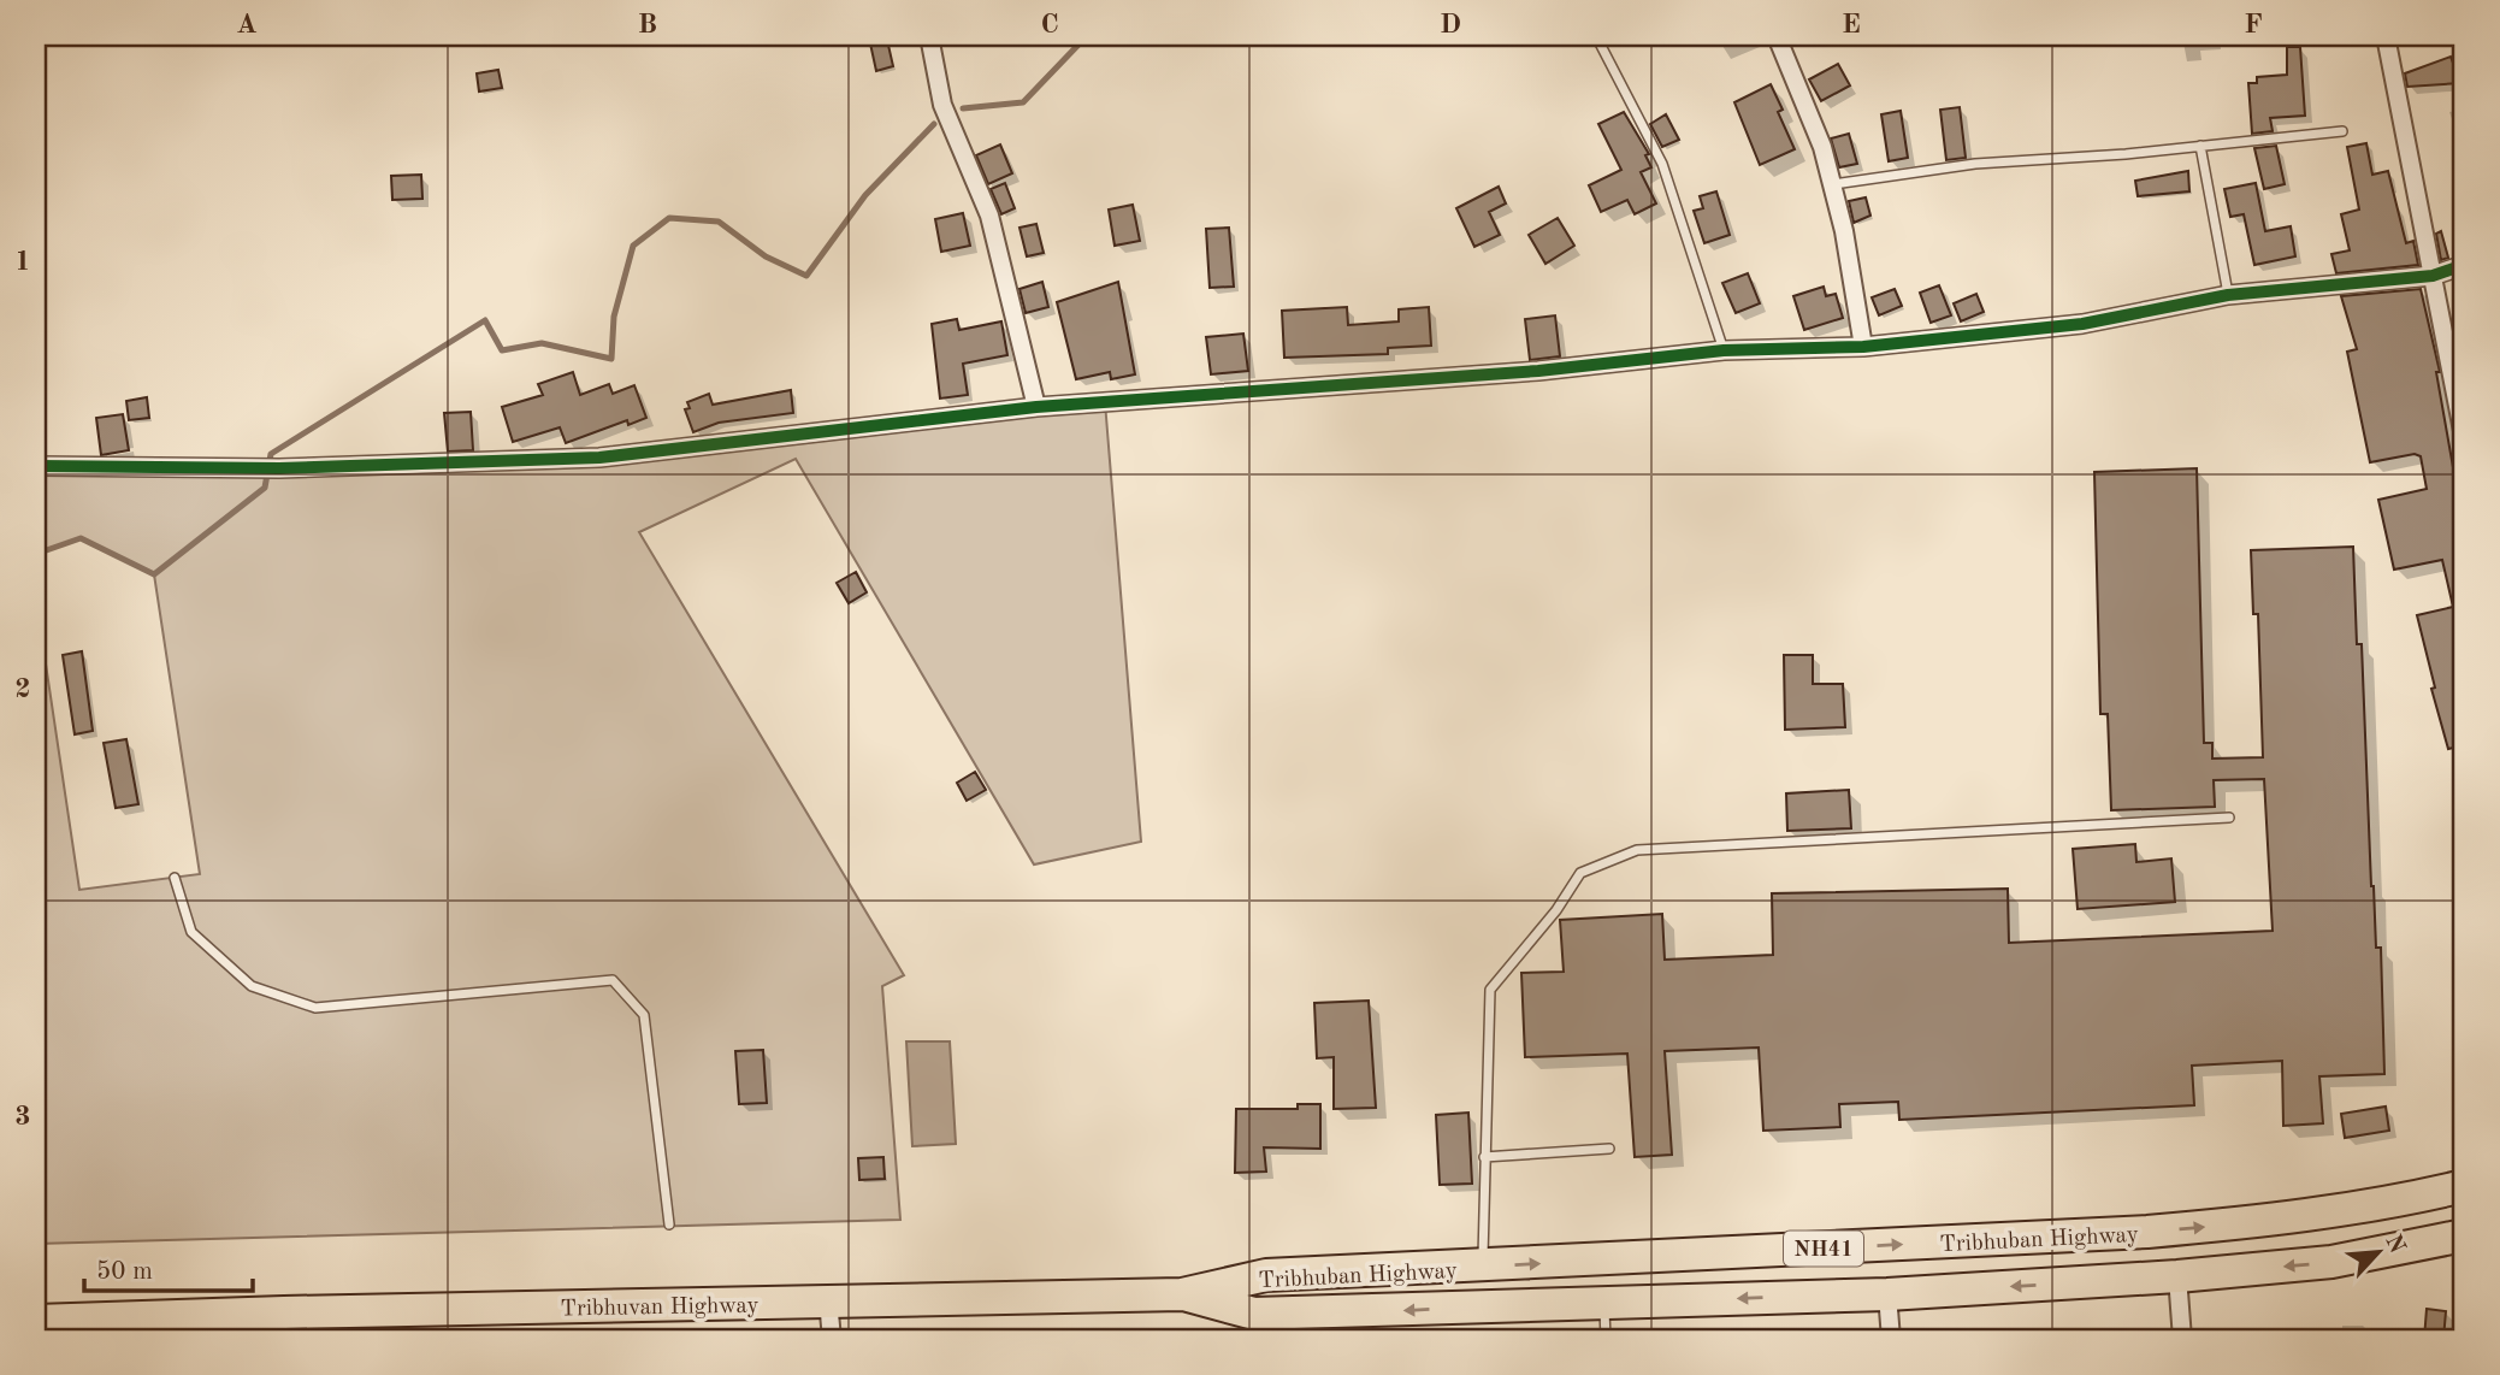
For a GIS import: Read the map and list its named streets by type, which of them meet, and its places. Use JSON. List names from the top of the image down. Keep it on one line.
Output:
{"streets":{"highway":["Tribhuban Highway","NH41","Tribhuvan Highway"]},"crossings":[["Tribhuban Highway","Tribhuvan Highway"]],"scale_bar":"50 m","north":"top right","grid":{"columns":["A","B","C","D","E","F"],"rows":["1","2","3"]}}
